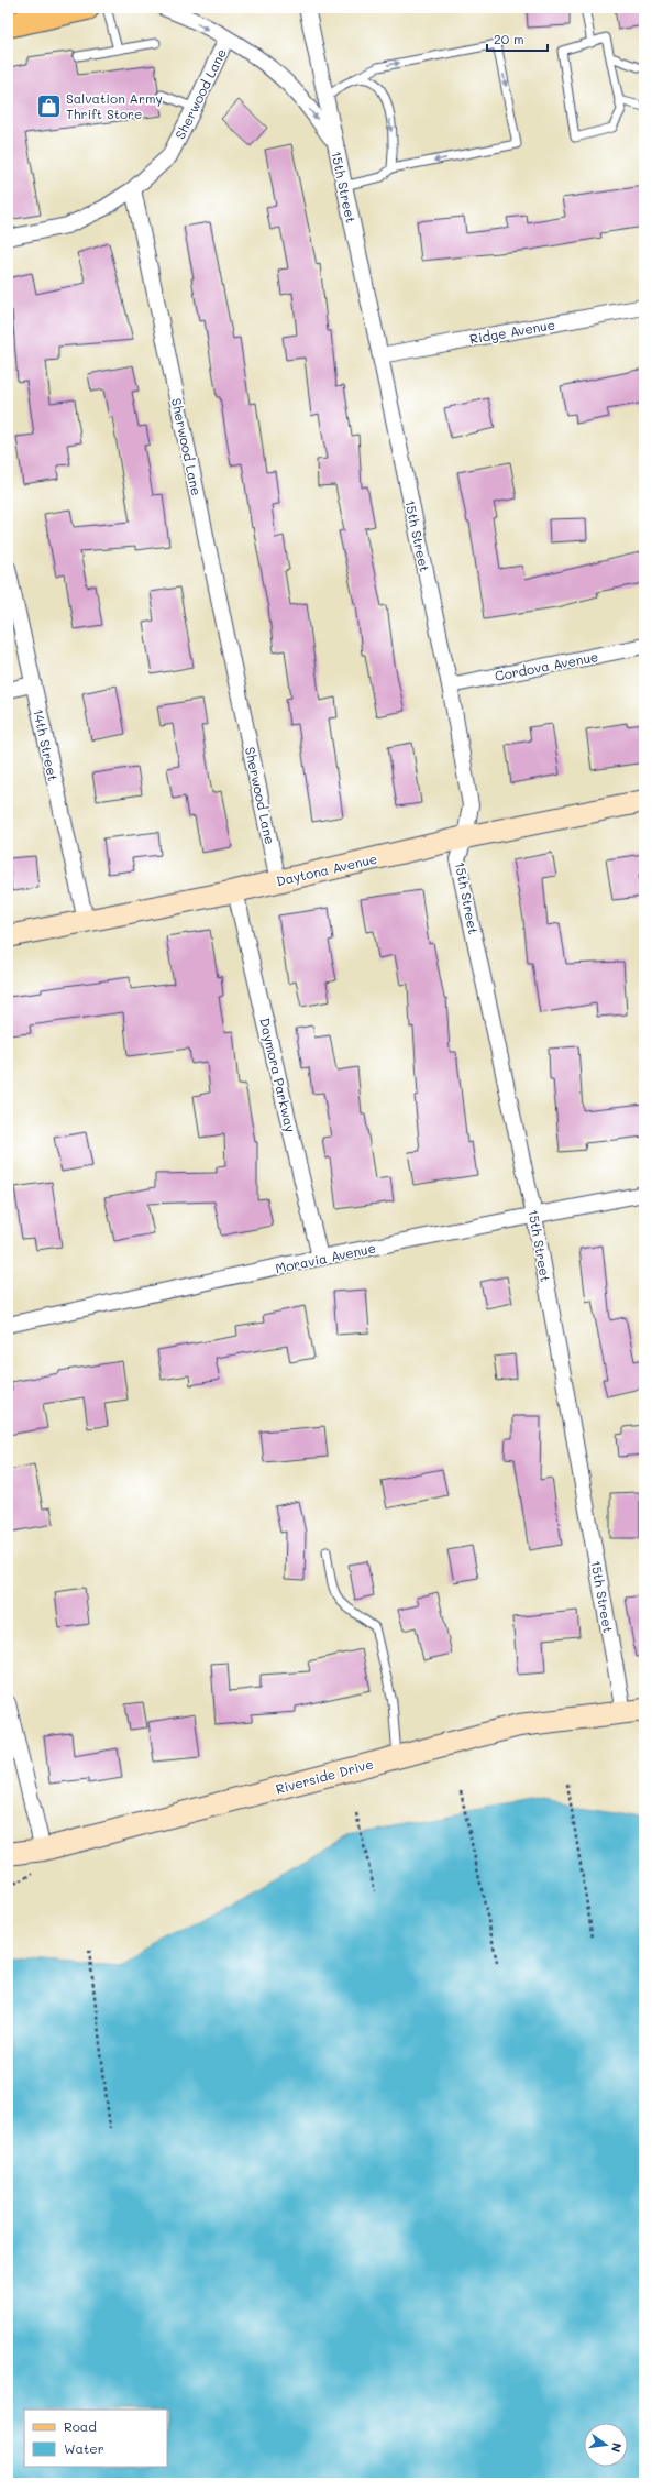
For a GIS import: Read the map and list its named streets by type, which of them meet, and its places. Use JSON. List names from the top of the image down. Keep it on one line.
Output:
{"streets":{"street":["Sherwood Lane","15th Street","Ridge Avenue","Cordova Avenue","14th Street","Daytona Avenue","Daymora Parkway","Moravia Avenue","Riverside Drive"]},"crossings":[["Sherwood Lane","Daytona Avenue"],["15th Street","Ridge Avenue"],["15th Street","Cordova Avenue"],["15th Street","Daytona Avenue"],["15th Street","Moravia Avenue"],["15th Street","Riverside Drive"],["14th Street","Daytona Avenue"],["Daytona Avenue","Daymora Parkway"],["Daymora Parkway","Moravia Avenue"]],"places":{"shop":["Salvation Army Thrift Store"]},"legend":["Road","Water"],"scale_bar":"20 m","north":"right"}
